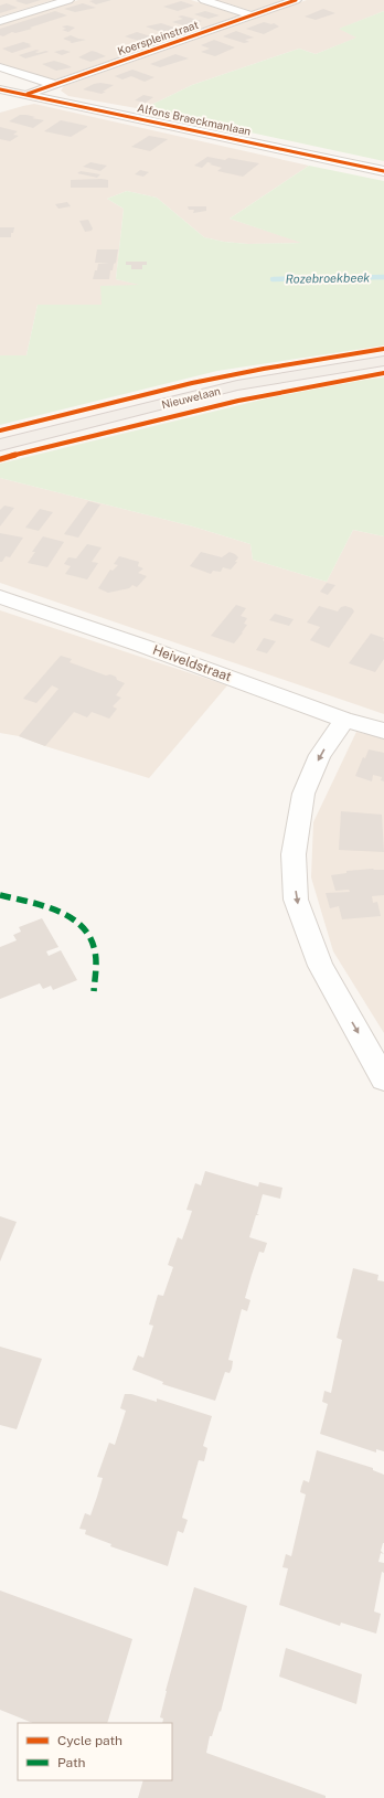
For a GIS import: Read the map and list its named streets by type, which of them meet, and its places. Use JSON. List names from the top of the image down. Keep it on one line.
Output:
{"streets":{"main road":["Nieuwelaan"],"street":["Koerspleinstraat","Alfons Braeckmanlaan","Heiveldstraat"]},"crossings":[["Koerspleinstraat","Alfons Braeckmanlaan"]],"water":["Rozebroekbeek"],"legend":["Cycle path","Path"]}
